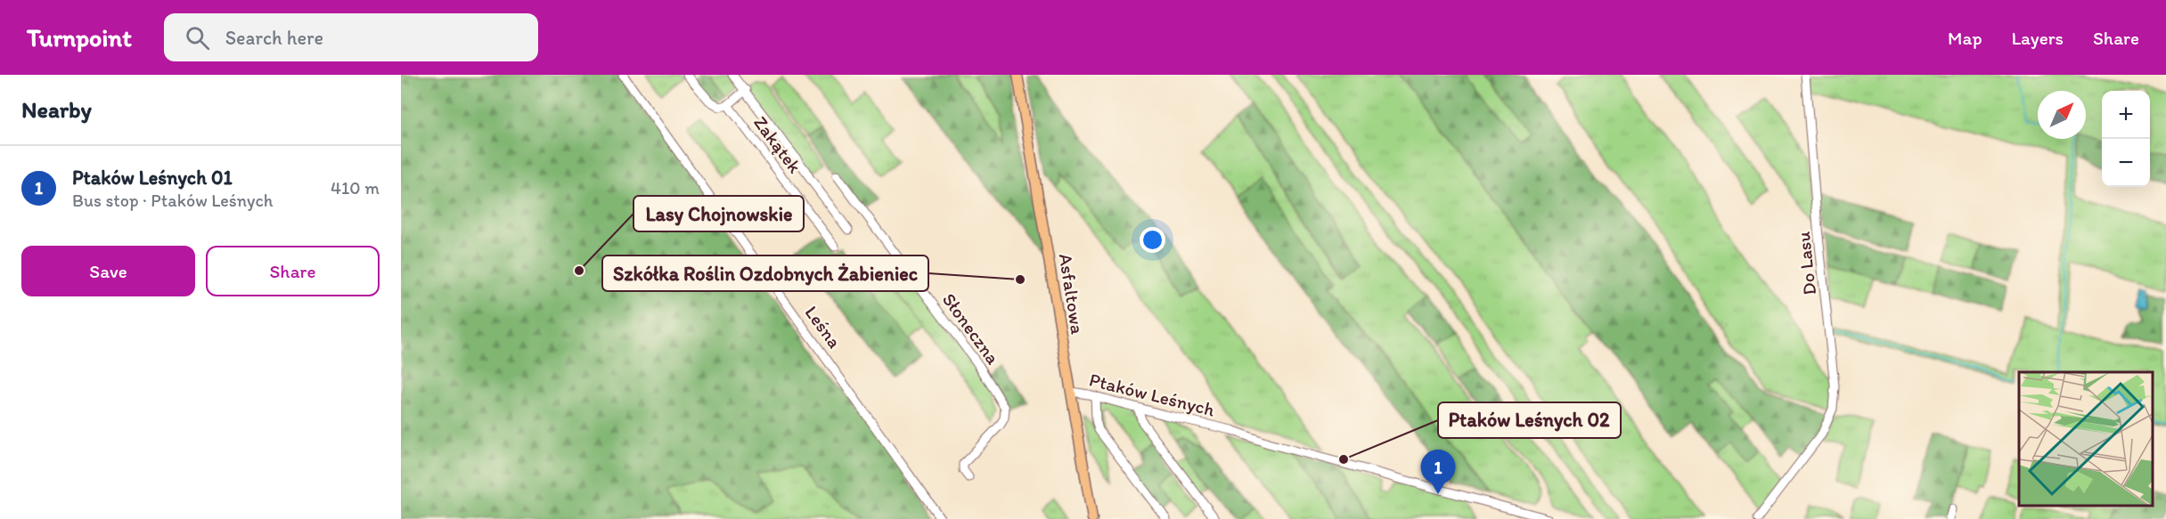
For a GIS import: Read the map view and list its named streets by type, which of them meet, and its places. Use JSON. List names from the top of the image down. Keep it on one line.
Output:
{"streets":{"main road":["Asfaltowa"],"street":["Zakątek","Do Lasu","Leśna","Słoneczna","Ptaków Leśnych"]},"crossings":[["Asfaltowa","Ptaków Leśnych"]],"places":["Lasy Chojnowskie","Szkółka Roślin Ozdobnych Żabieniec","Ptaków Leśnych 02"],"north":"top right","page":{"header":"Turnpoint","search":"Search here","nav":["Map","Layers","Share"],"heading":"Nearby","map_buttons":["+","−"],"list":[{"mark":"1","name":"Ptaków Leśnych 01","note":"Bus stop · Ptaków Leśnych","value":"410 m"}],"buttons":["Save","Share"],"pins":"1"}}
